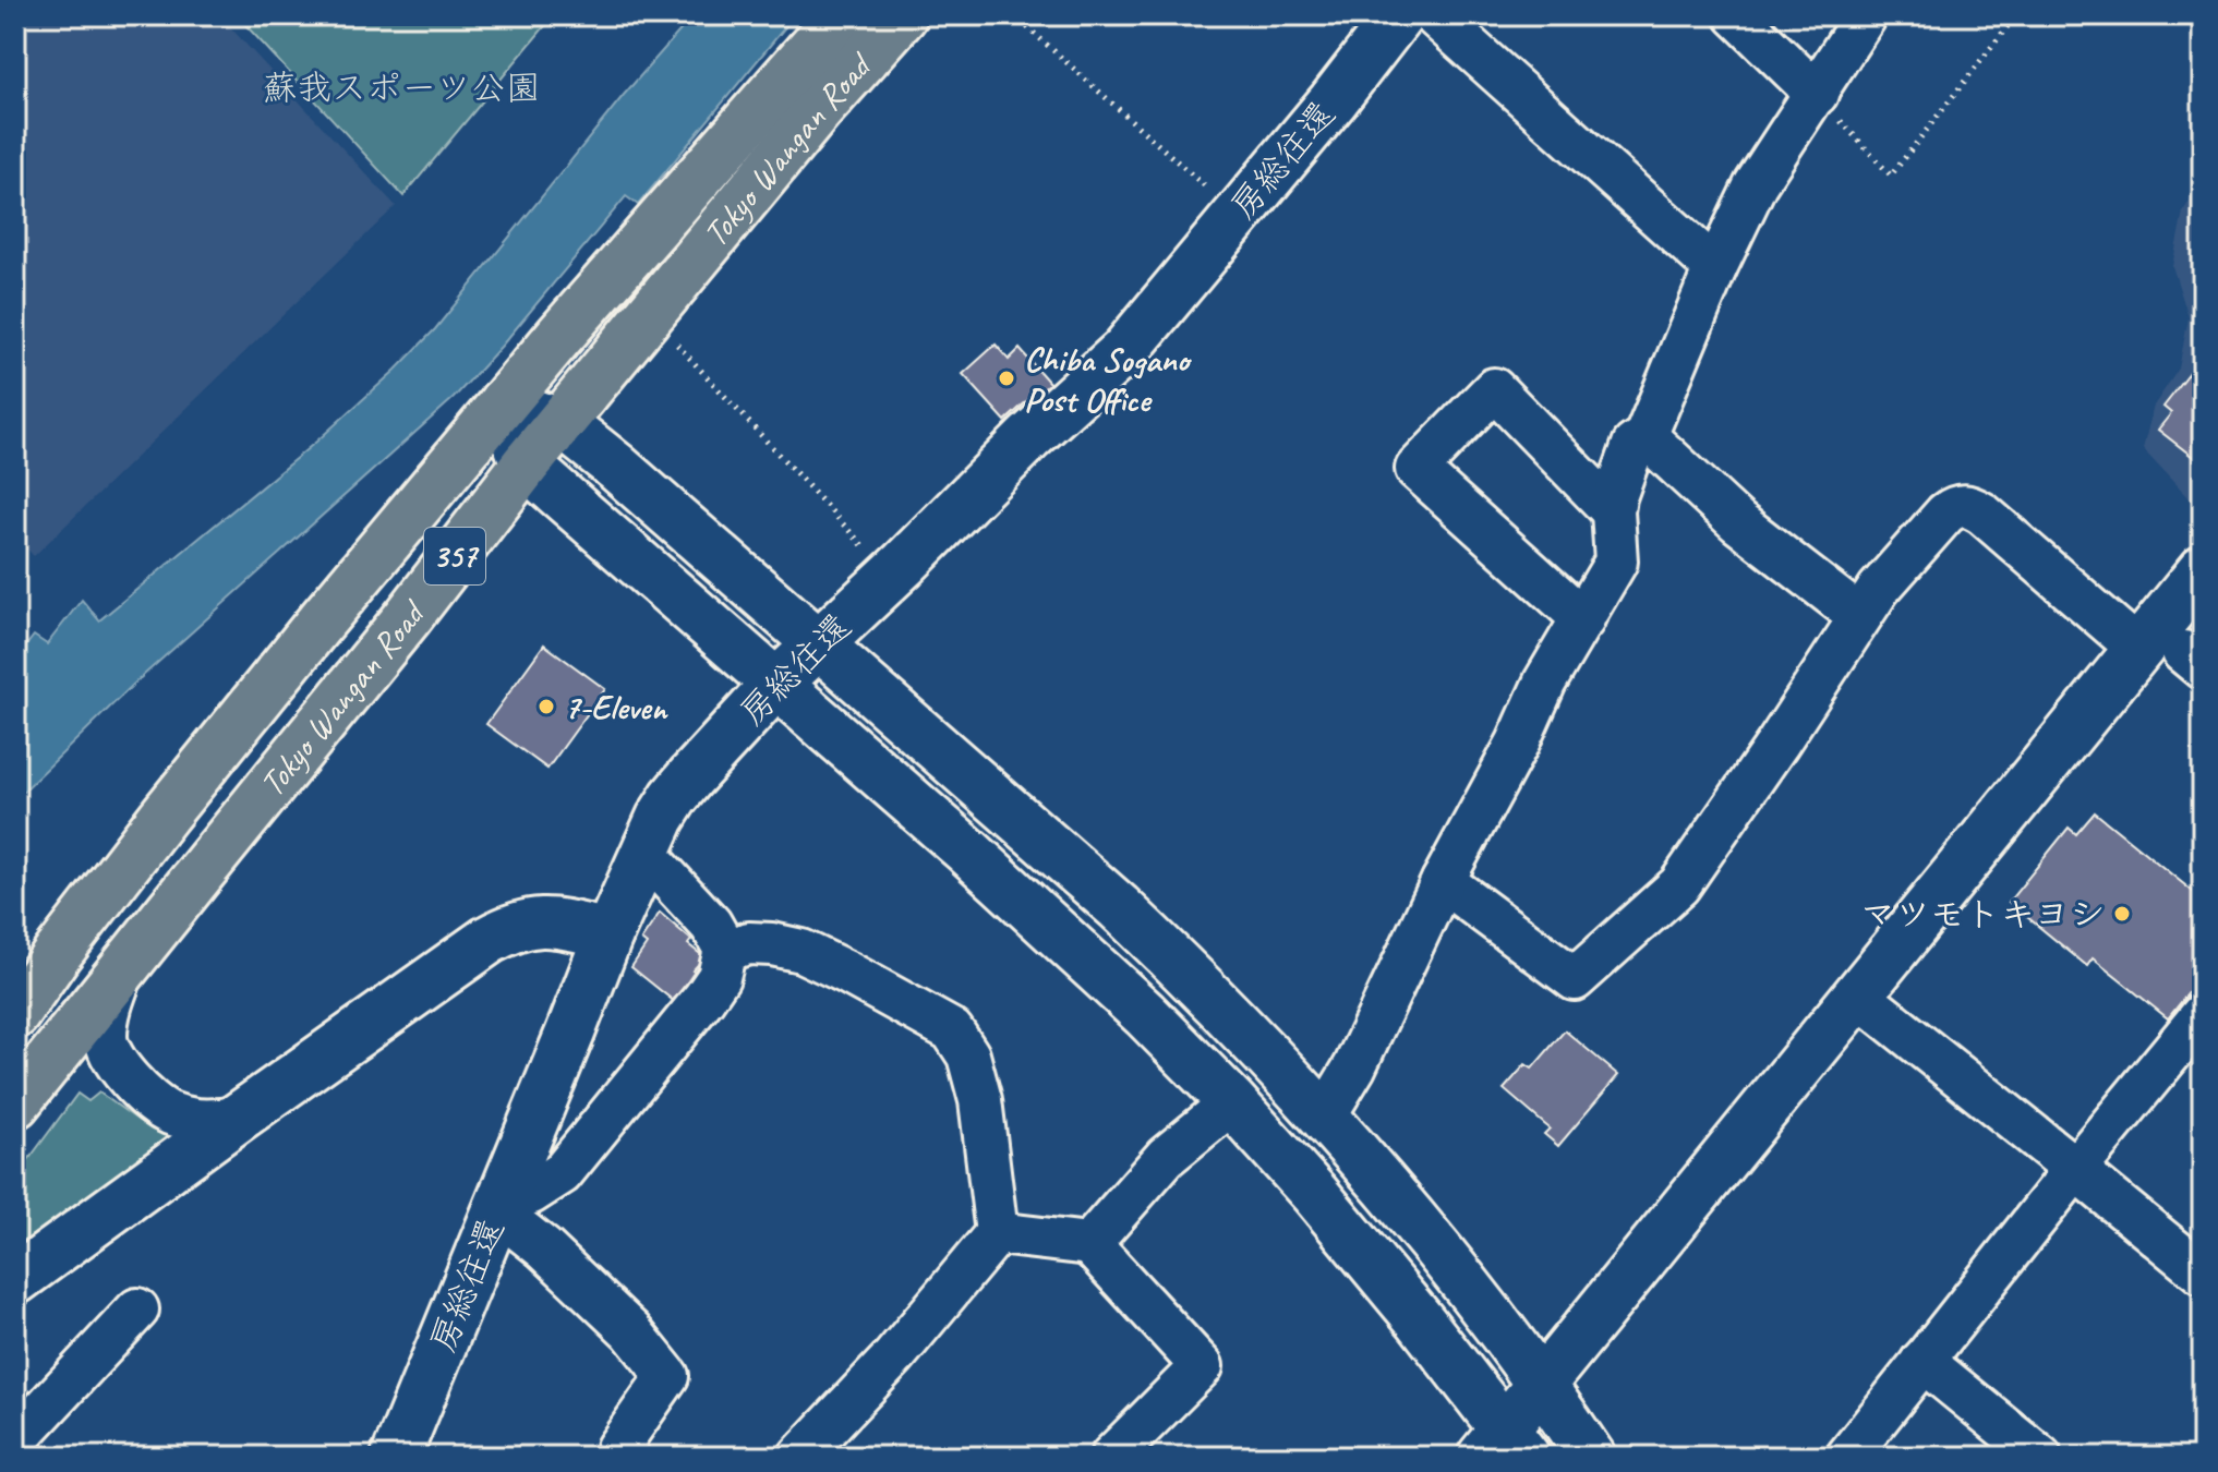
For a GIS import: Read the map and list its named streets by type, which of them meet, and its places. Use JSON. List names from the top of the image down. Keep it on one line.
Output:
{"streets":{"highway":["Tokyo Wangan Road","357"],"street":["房総往還"]},"parks":["蘇我スポーツ公園"],"places":["Chiba Sogano Post Office","7-Eleven","マツモトキヨシ"]}
